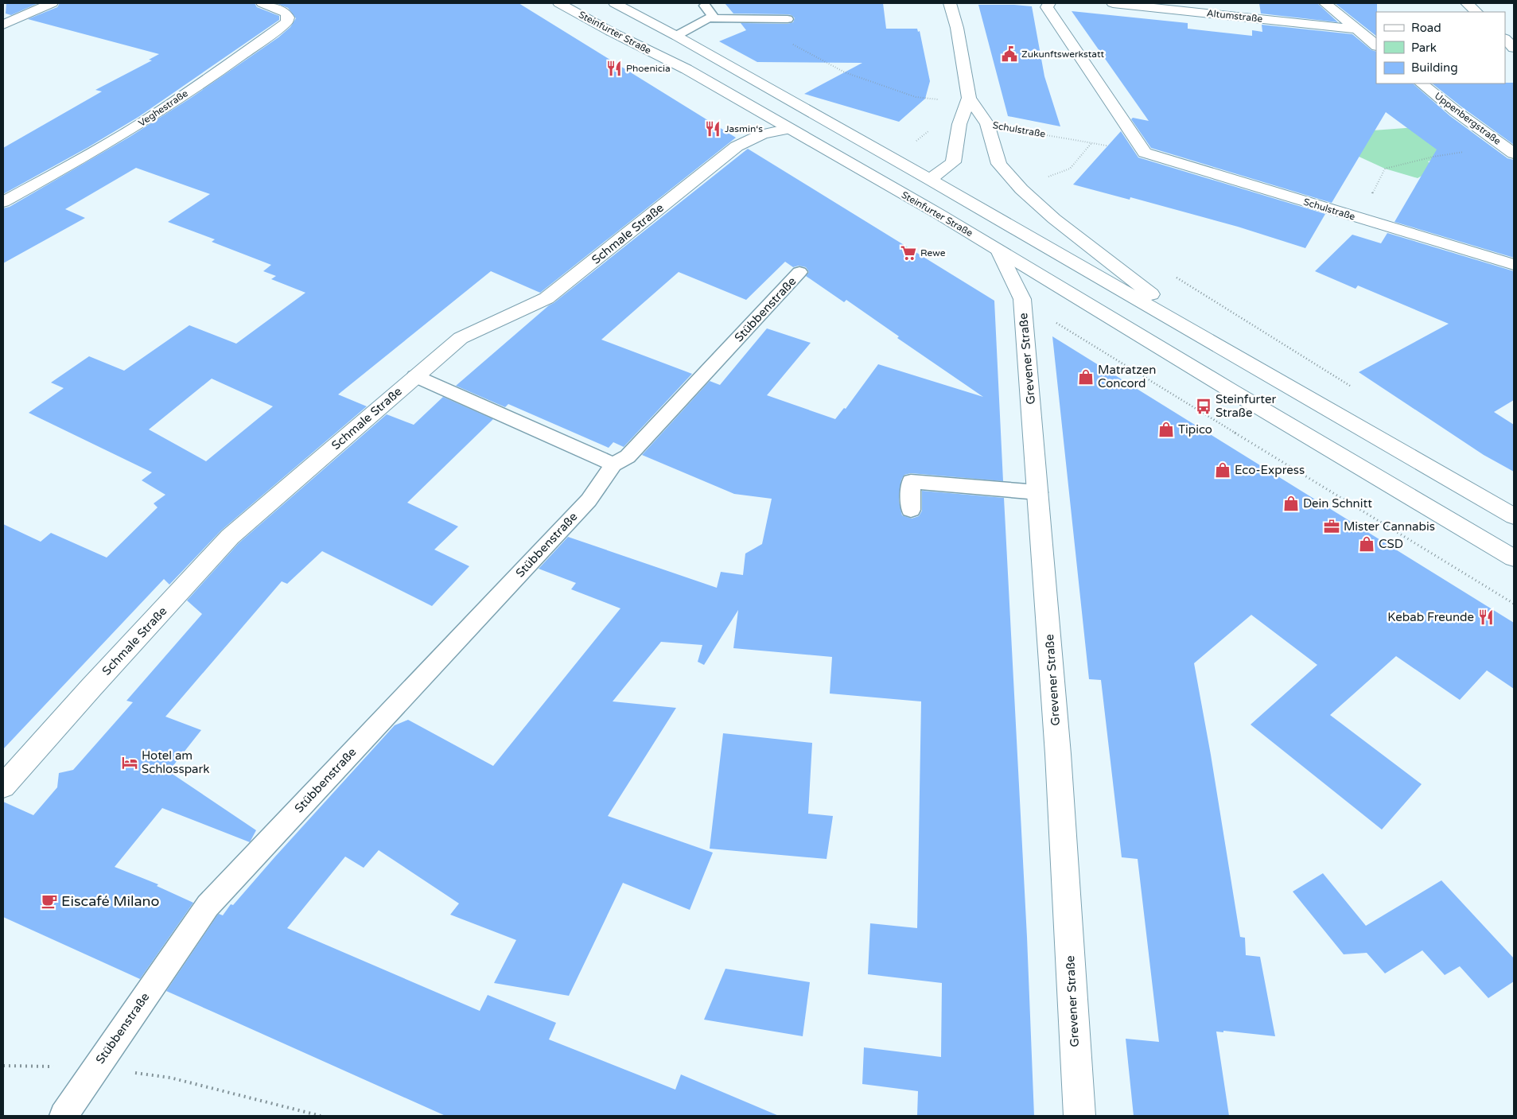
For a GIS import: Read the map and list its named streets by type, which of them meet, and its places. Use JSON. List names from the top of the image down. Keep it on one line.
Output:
{"streets":{"street":["Altumstraße","Steinfurter Straße","Veghestraße","Uppenbergstraße","Schulstraße","Schmale Straße","Grevener Straße"],"lane":["Stübbenstraße"]},"crossings":[["Steinfurter Straße","Schmale Straße"],["Steinfurter Straße","Grevener Straße"]],"places":{"public building":["Zukunftswerkstatt"],"restaurant":["Phoenicia","Jasmin‘s","Kebab Freunde"],"supermarket":["Rewe"],"shop":["Matratzen Concord","Tipico","Eco-Express","Dein Schnitt","CSD"],"bus stop":["Steinfurter Straße"],"office":["Mister Cannabis"],"hotel":["Hotel am Schlosspark"],"cafe":["Eiscafé Milano"]},"legend":["Road","Park","Building"]}
